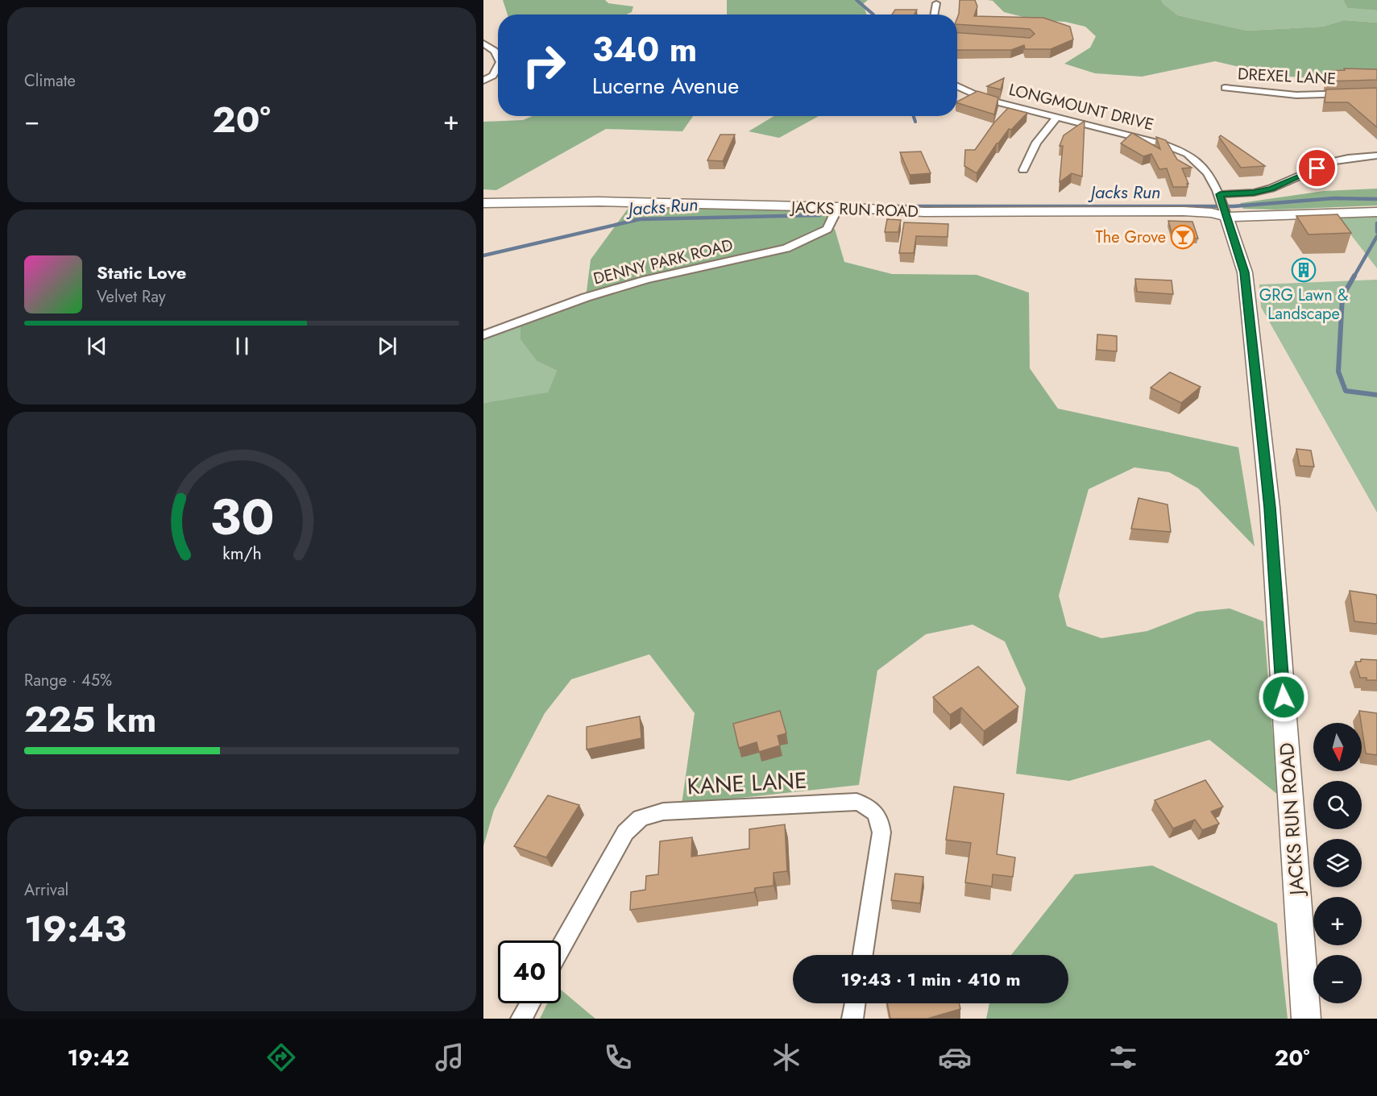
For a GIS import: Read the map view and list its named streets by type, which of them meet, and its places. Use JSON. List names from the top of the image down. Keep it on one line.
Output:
{"streets":{"street":["DREXEL LANE","LONGMOUNT DRIVE","JACKS RUN ROAD","DENNY PARK ROAD","KANE LANE"]},"crossings":[["LONGMOUNT DRIVE","JACKS RUN ROAD"],["JACKS RUN ROAD","DENNY PARK ROAD"]],"water":["Jacks Run"],"places":{"bar":["The Grove"],"building":["GRG Lawn & Landscape"]},"north":"bottom","page":{"tile":["Climate",["Range · 45%","225 km"],["Arrival","19:43"]],"turn":["340 m","Lucerne Avenue"],"heat":["−","20°","+"],"song":["Static Love","Velvet Ray"],"map_buttons":["+","−"],"limit":"40","trip":"19:43 · 1 min · 410 m","tabs":["19:42","20°"],"gauge":["30","km/h"]}}
